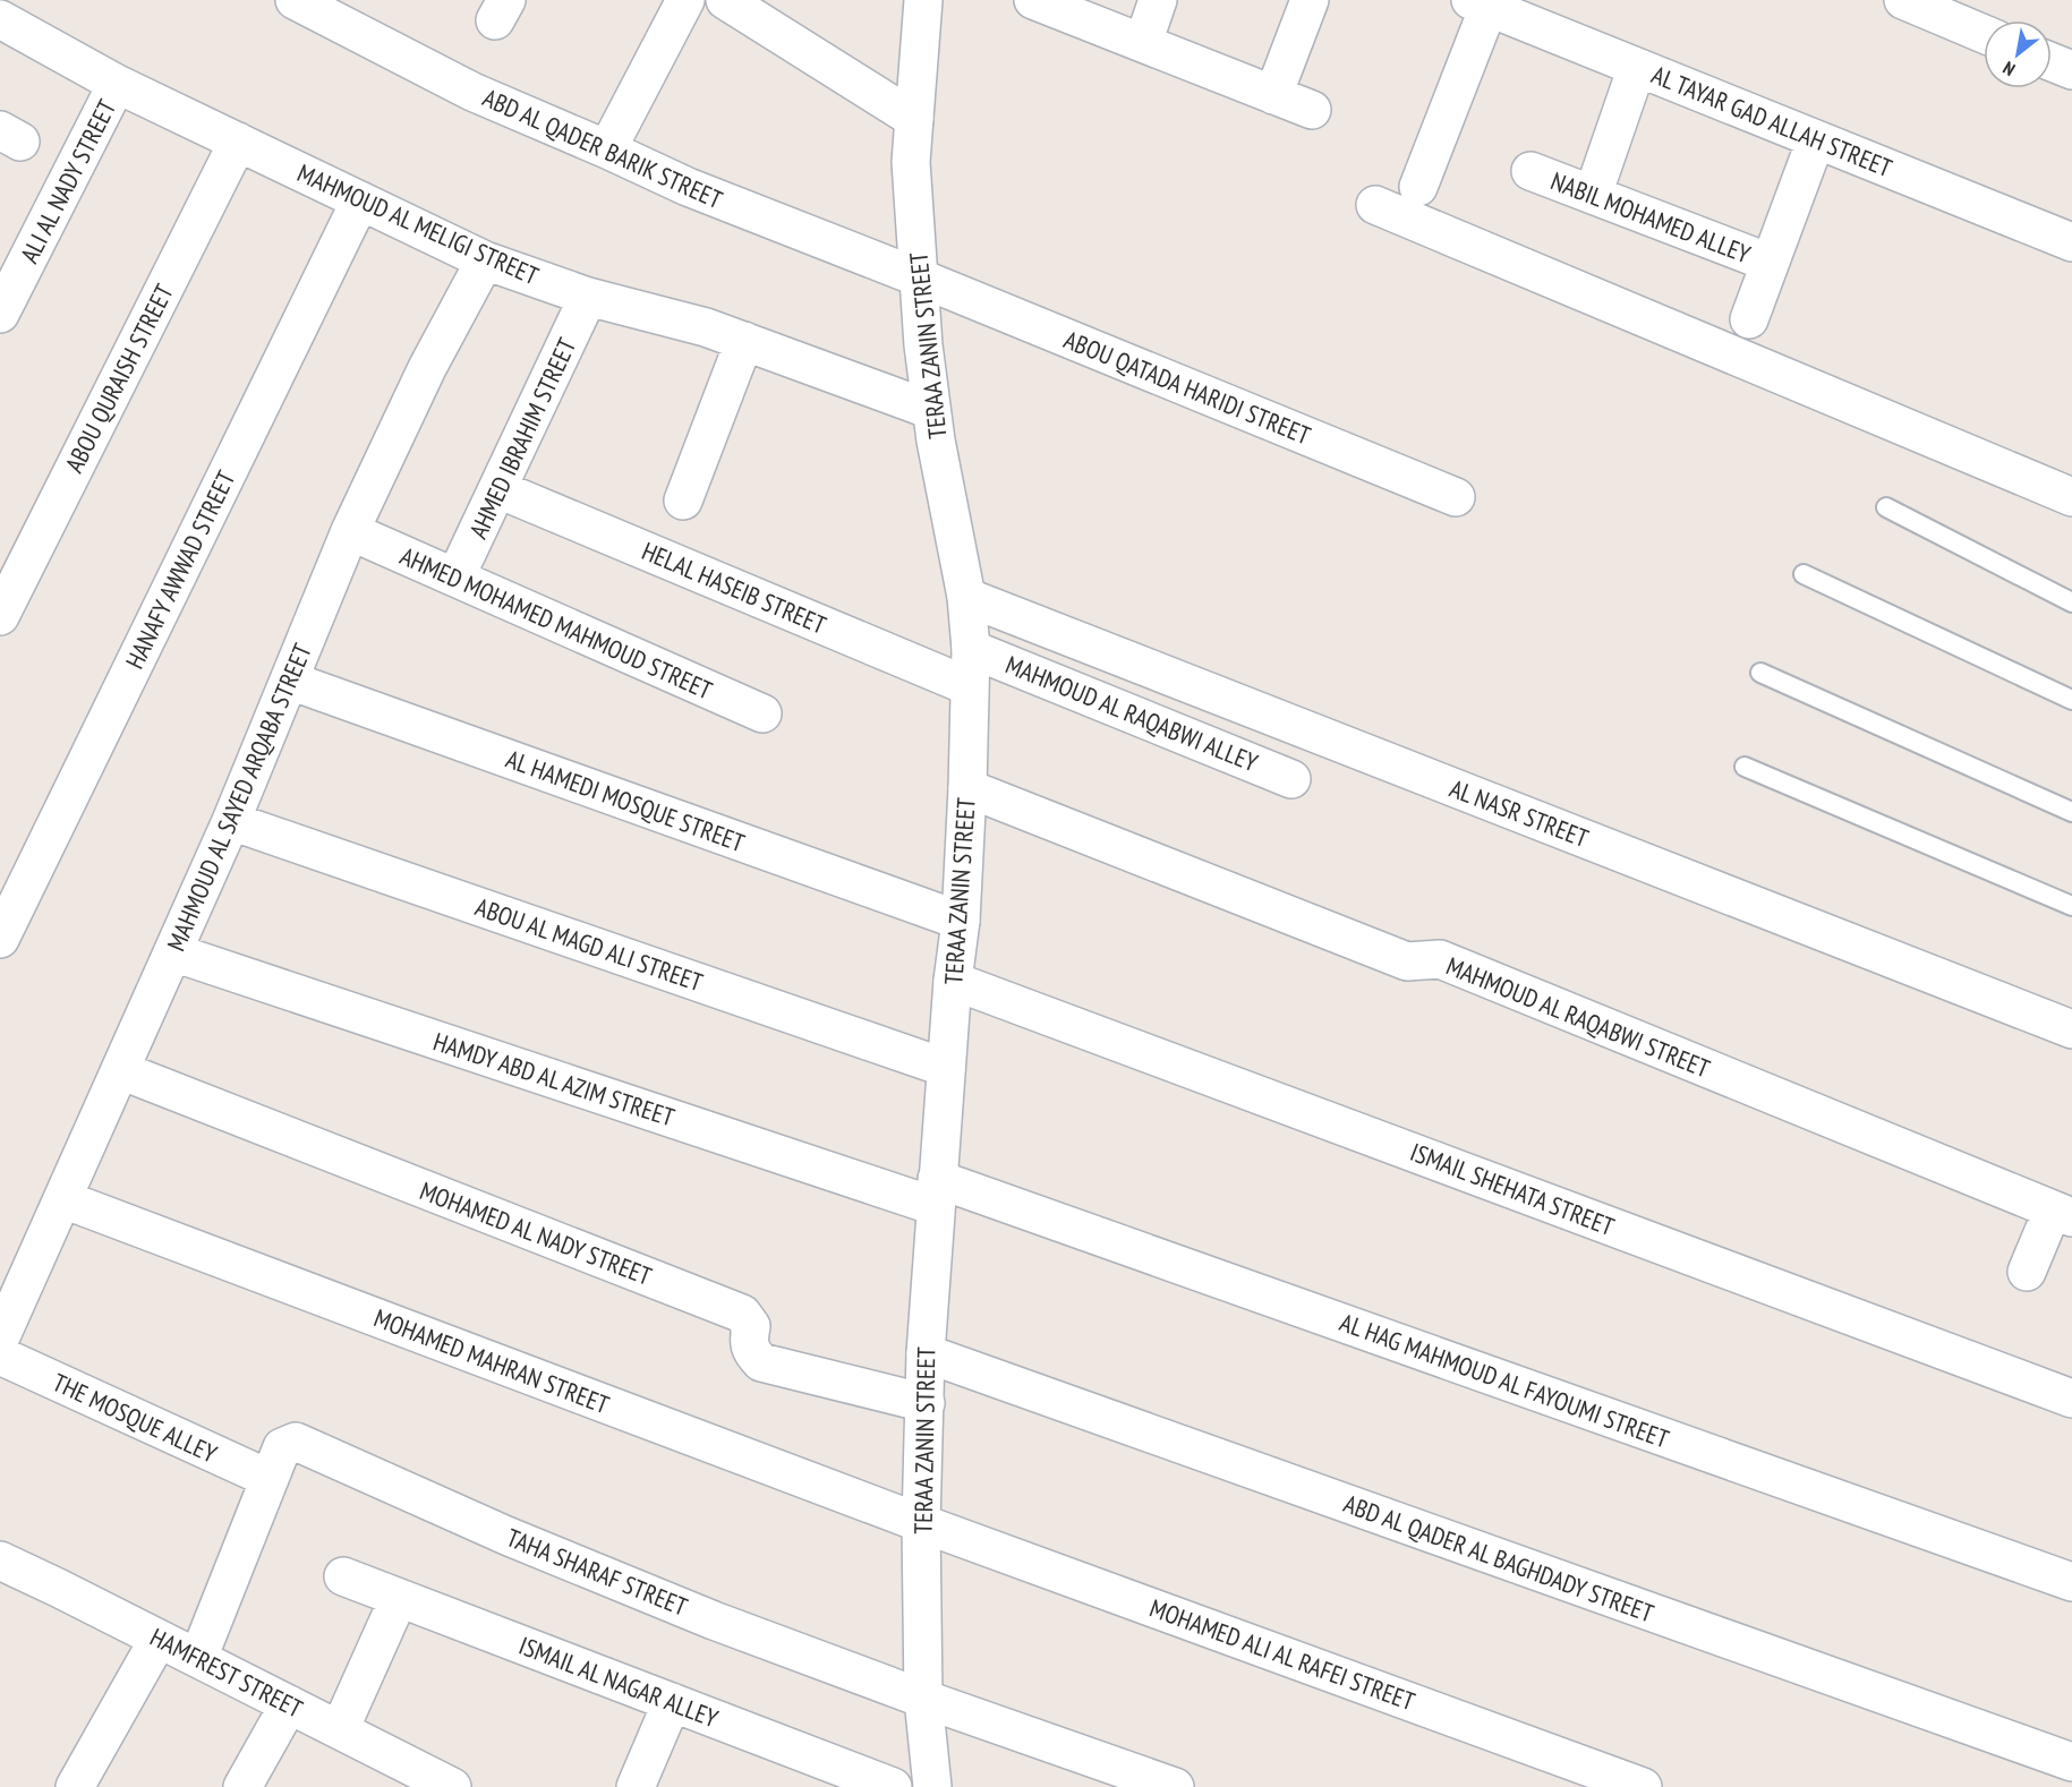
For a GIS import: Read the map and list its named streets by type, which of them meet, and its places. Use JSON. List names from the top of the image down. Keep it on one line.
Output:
{"streets":{"street":["AL TAYAR GAD ALLAH STREET","ABD AL QADER BARIK STREET","ALI AL NADY STREET","NABIL MOHAMED ALLEY","MAHMOUD AL MELIGI STREET","TERAA ZANIN STREET","ABOU QURAISH STREET","ABOU QATADA HARIDI STREET","AHMED IBRAHIM STREET","HANAFY AWWAD STREET","HELAL HASEIB STREET","AHMED MOHAMED MAHMOUD STREET","MAHMOUD AL RAQABWI ALLEY","MAHMOUD AL SAYED ARQABA STREET","AL HAMEDI MOSQUE STREET","AL NASR STREET","ABOU AL MAGD ALI STREET","MAHMOUD AL RAQABWI STREET","HAMDY ABD AL AZIM STREET","ISMAIL SHEHATA STREET","MOHAMED AL NADY STREET","MOHAMED MAHRAN STREET","AL HAG MAHMOUD AL FAYOUMI STREET","THE MOSQUE ALLEY","ABD AL QADER AL BAGHDADY STREET","TAHA SHARAF STREET","MOHAMED ALI AL RAFEI STREET","HAMFREST STREET","ISMAIL AL NAGAR ALLEY"]},"crossings":[["ABD AL QADER BARIK STREET","TERAA ZANIN STREET"],["ABD AL QADER BARIK STREET","ABOU QATADA HARIDI STREET"],["ALI AL NADY STREET","MAHMOUD AL MELIGI STREET"],["MAHMOUD AL MELIGI STREET","TERAA ZANIN STREET"],["MAHMOUD AL MELIGI STREET","ABOU QURAISH STREET"],["MAHMOUD AL MELIGI STREET","AHMED IBRAHIM STREET"],["MAHMOUD AL MELIGI STREET","HANAFY AWWAD STREET"],["MAHMOUD AL MELIGI STREET","MAHMOUD AL SAYED ARQABA STREET"],["TERAA ZANIN STREET","ABOU QATADA HARIDI STREET"],["TERAA ZANIN STREET","HELAL HASEIB STREET"],["TERAA ZANIN STREET","MAHMOUD AL RAQABWI ALLEY"],["TERAA ZANIN STREET","AL HAMEDI MOSQUE STREET"],["TERAA ZANIN STREET","AL NASR STREET"],["TERAA ZANIN STREET","ABOU AL MAGD ALI STREET"],["TERAA ZANIN STREET","MAHMOUD AL RAQABWI STREET"],["TERAA ZANIN STREET","HAMDY ABD AL AZIM STREET"],["TERAA ZANIN STREET","ISMAIL SHEHATA STREET"],["TERAA ZANIN STREET","MOHAMED AL NADY STREET"],["TERAA ZANIN STREET","MOHAMED MAHRAN STREET"],["TERAA ZANIN STREET","AL HAG MAHMOUD AL FAYOUMI STREET"],["TERAA ZANIN STREET","ABD AL QADER AL BAGHDADY STREET"],["TERAA ZANIN STREET","TAHA SHARAF STREET"],["TERAA ZANIN STREET","MOHAMED ALI AL RAFEI STREET"],["AHMED IBRAHIM STREET","HELAL HASEIB STREET"],["AHMED IBRAHIM STREET","AHMED MOHAMED MAHMOUD STREET"],["AHMED MOHAMED MAHMOUD STREET","MAHMOUD AL SAYED ARQABA STREET"],["MAHMOUD AL SAYED ARQABA STREET","AL HAMEDI MOSQUE STREET"],["MAHMOUD AL SAYED ARQABA STREET","ABOU AL MAGD ALI STREET"],["MAHMOUD AL SAYED ARQABA STREET","HAMDY ABD AL AZIM STREET"],["MAHMOUD AL SAYED ARQABA STREET","MOHAMED AL NADY STREET"],["MAHMOUD AL SAYED ARQABA STREET","MOHAMED MAHRAN STREET"],["HAMDY ABD AL AZIM STREET","AL HAG MAHMOUD AL FAYOUMI STREET"],["MOHAMED MAHRAN STREET","MOHAMED ALI AL RAFEI STREET"],["THE MOSQUE ALLEY","TAHA SHARAF STREET"]],"north":"bottom left"}
